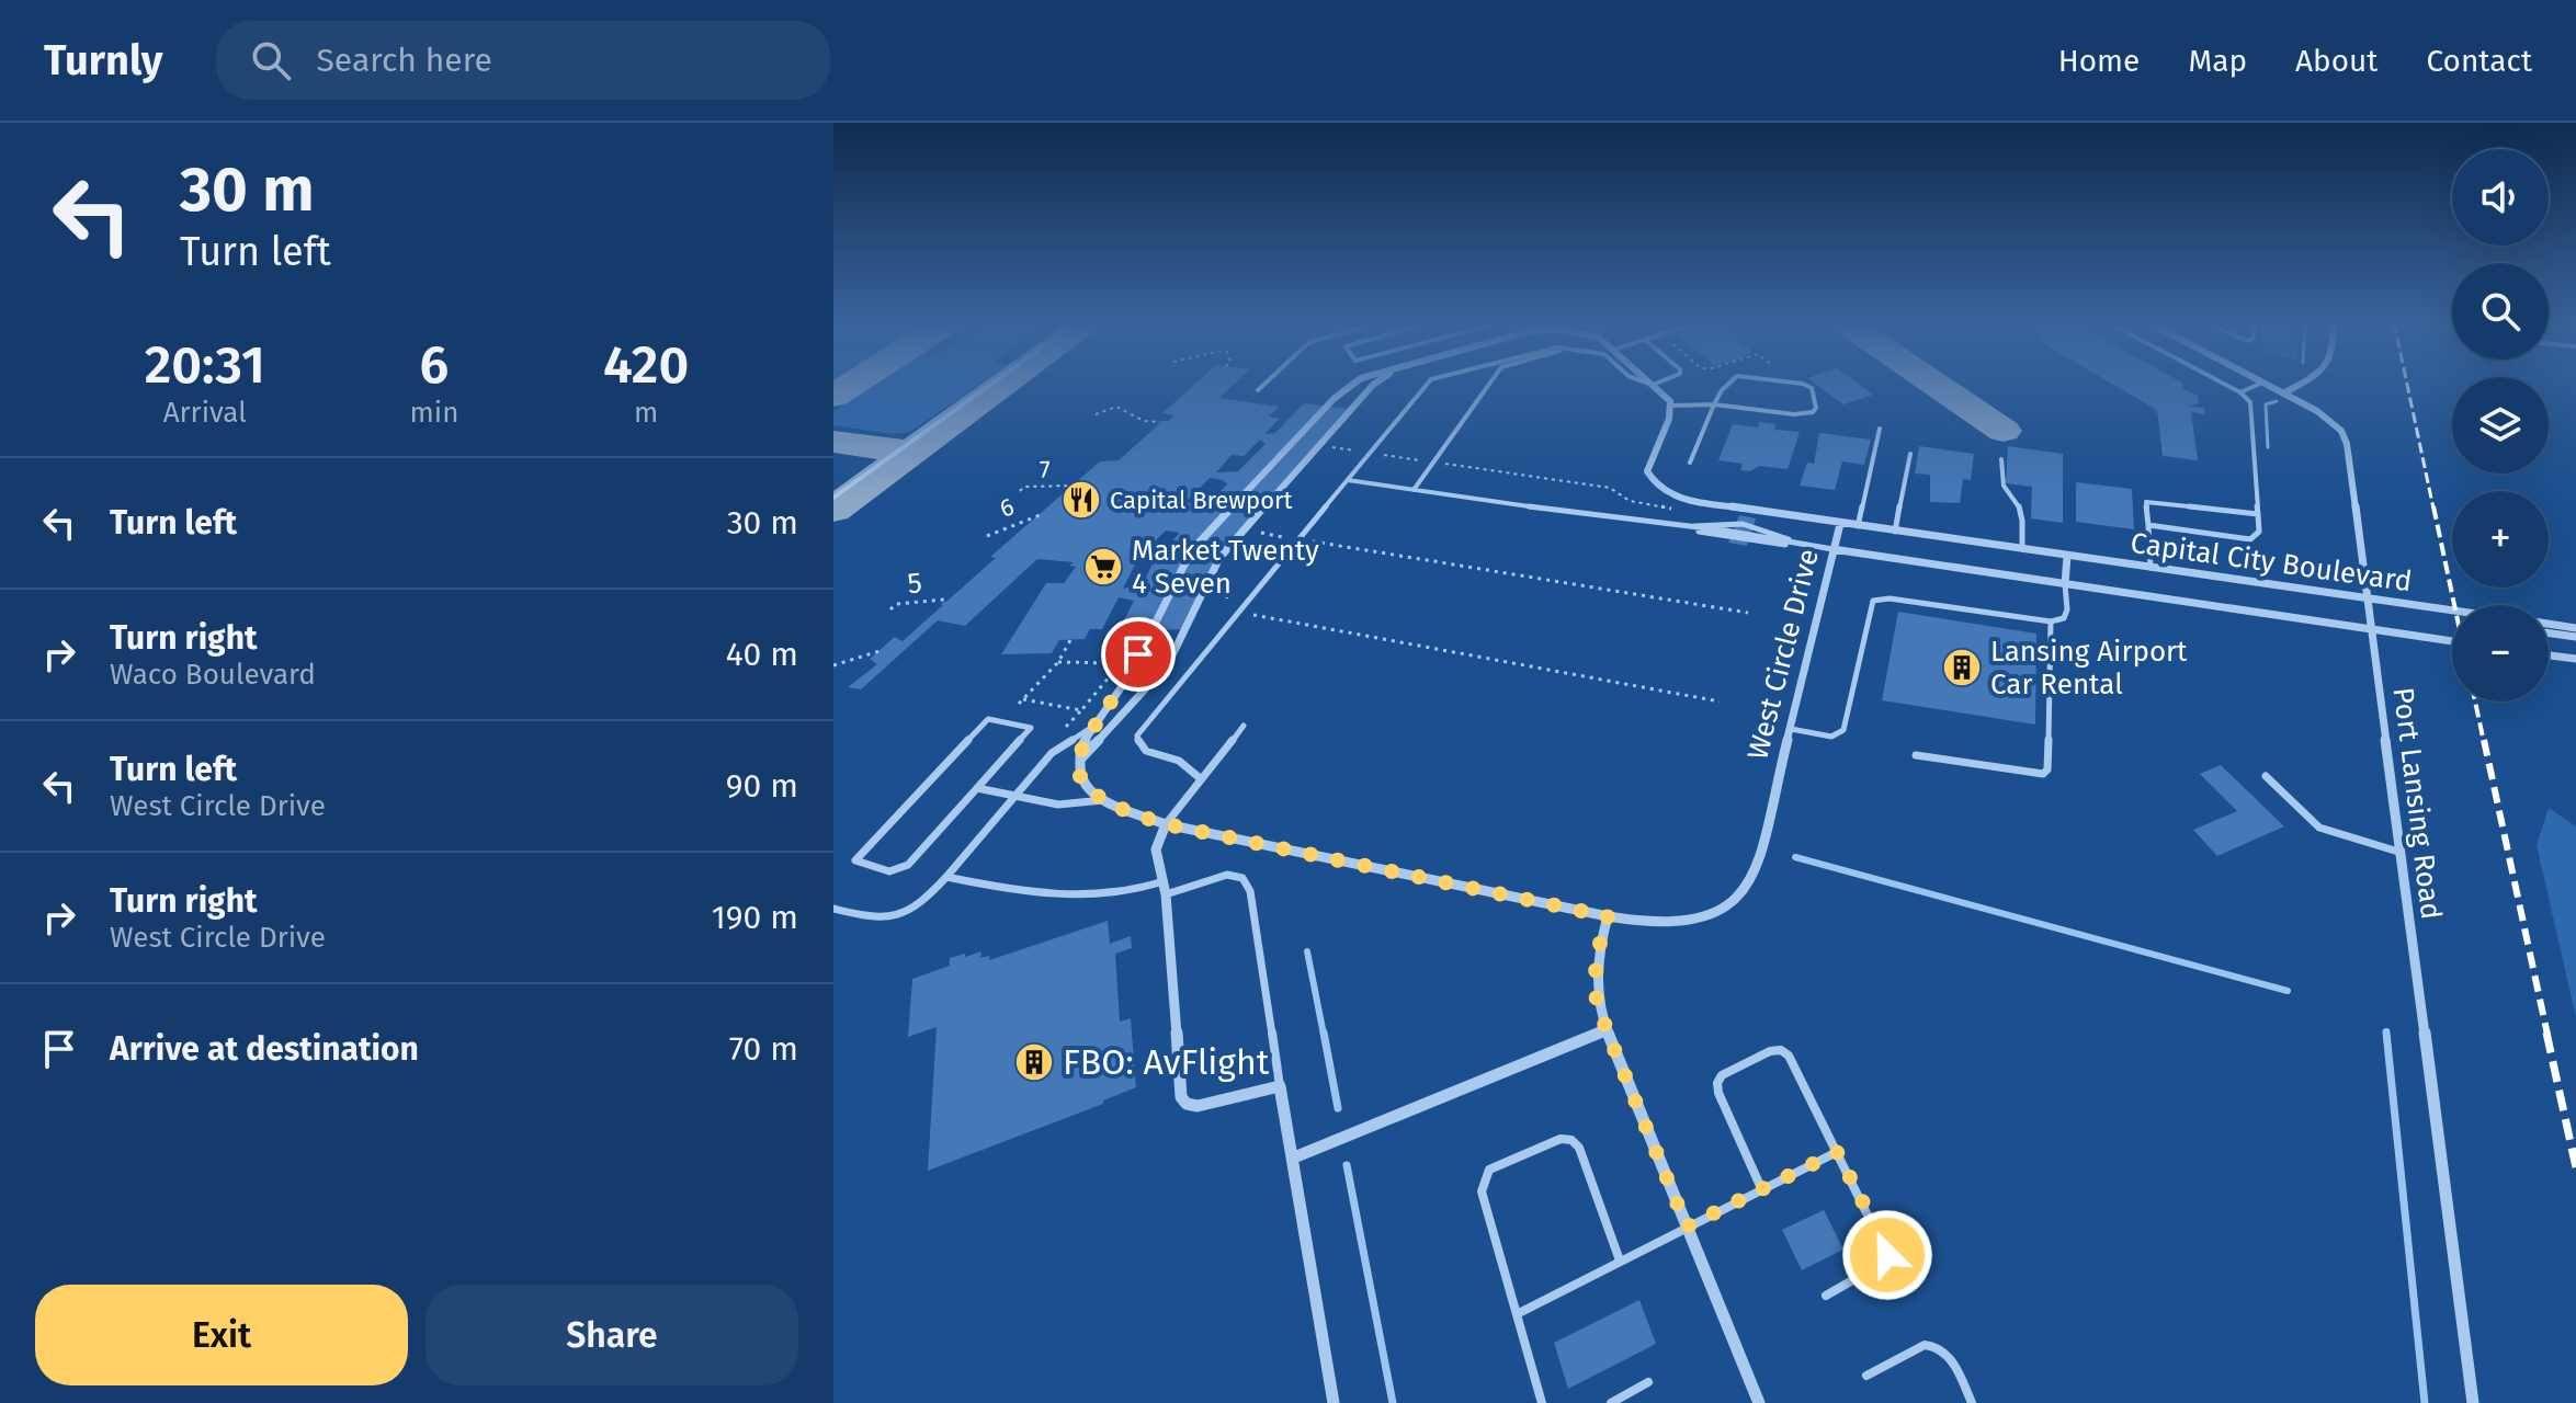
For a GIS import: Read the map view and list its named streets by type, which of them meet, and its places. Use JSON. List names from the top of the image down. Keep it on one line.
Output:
{"streets":{"street":["Capital City Boulevard","West Circle Drive","Port Lansing Road"],"path":["7","6","5"]},"crossings":[["Capital City Boulevard","West Circle Drive"],["Capital City Boulevard","Port Lansing Road"]],"places":{"restaurant":["Capital Brewport"],"supermarket":["Market Twenty 4 Seven"],"building":["Lansing Airport Car Rental","FBO: AvFlight"]},"page":{"header":"Turnly","search":"Search here","nav":["Home","Map","About","Contact"],"turn":["30 m","Turn left"],"map_buttons":["+","−"],"eta":["20:31","Arrival","6","min","420","m"],"list":[{"name":"Turn left","value":"30 m"},{"name":"Turn right","note":"Waco Boulevard","value":"40 m"},{"name":"Turn left","note":"West Circle Drive","value":"90 m"},{"name":"Turn right","note":"West Circle Drive","value":"190 m"},{"name":"Arrive at destination","value":"70 m"}],"buttons":["Exit","Share"]}}
